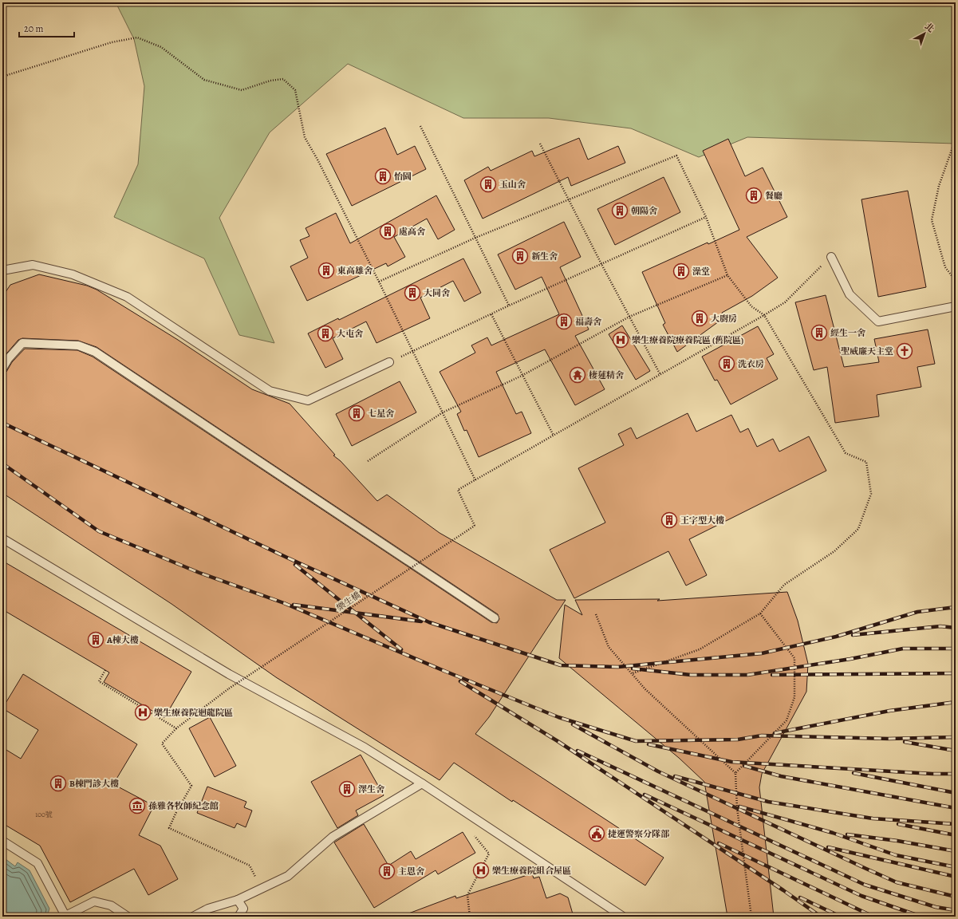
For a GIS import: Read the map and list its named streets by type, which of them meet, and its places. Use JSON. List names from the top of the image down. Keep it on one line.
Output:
{"streets":{"path":["樂生橋"]},"places":{"building":["怡園","玉山舍","餐廳","朝陽舍","處高舍","新生舍","東高雄舍","澡堂","大同舍","大廚房","福壽舍","經生一舍","大屯舍","洗衣房","七星舍","王字型大樓","A棟大樓","B棟門診大樓","澤生舍","主恩舍"],"hospital":["樂生療養院療養院區 (舊院區)","樂生療養院迴龍院區","樂生療養院組合屋區"],"church":["聖威廉天主堂"],"temple":["棲蓮精舍"],"museum":["孫雅各牧師紀念館"],"public building":["捷運警察分隊部"]},"house_numbers":["100號"],"scale_bar":"20 m","north":"top right"}
